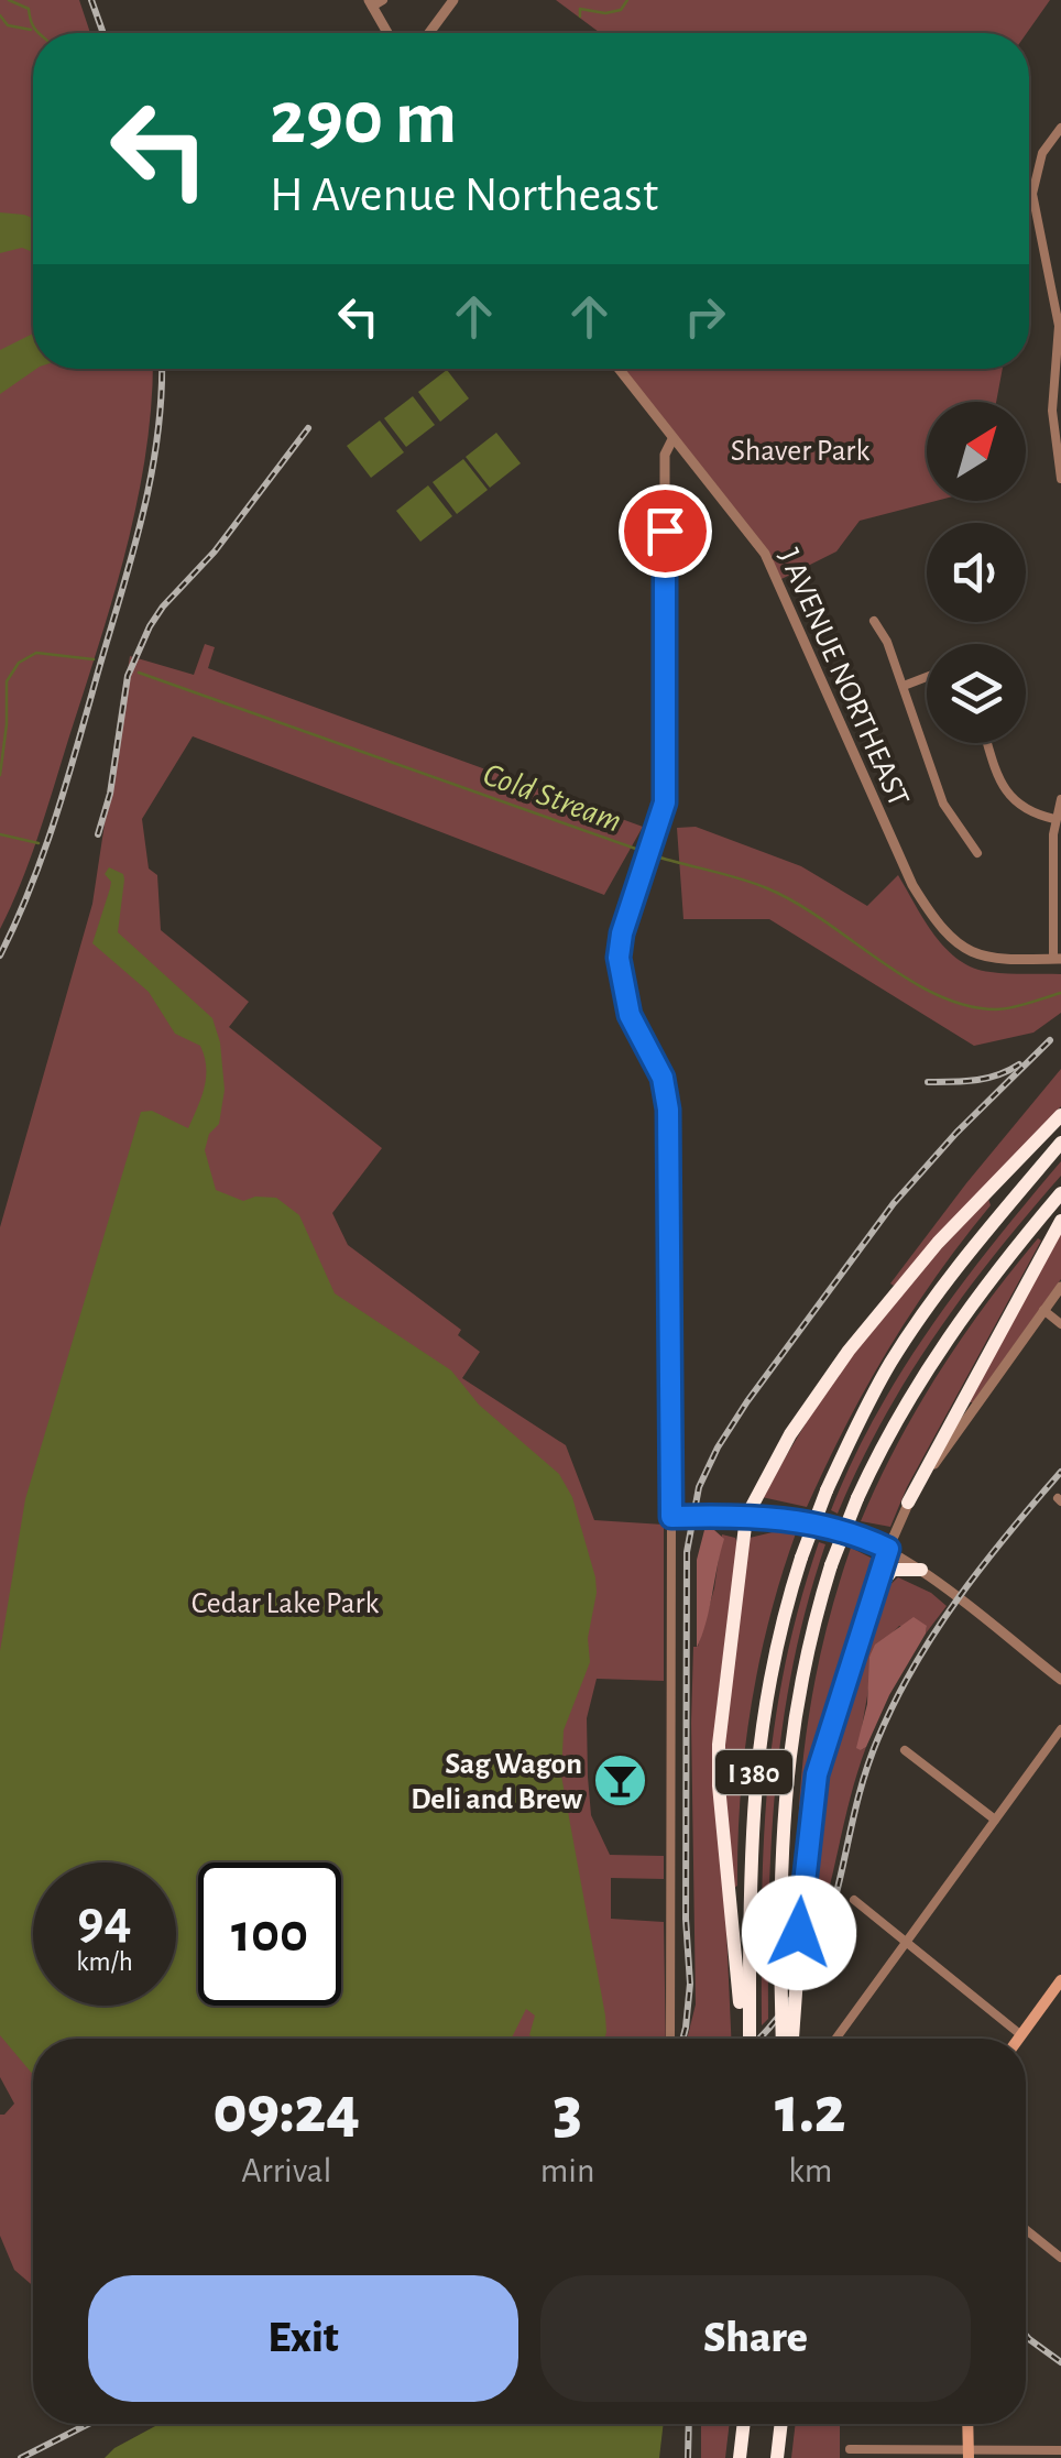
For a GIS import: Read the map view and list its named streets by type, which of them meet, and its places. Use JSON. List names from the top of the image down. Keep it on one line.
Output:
{"streets":{"highway":["I 380"],"street":["J AVENUE NORTHEAST"]},"water":["Cold Stream"],"parks":["Shaver Park","Cedar Lake Park"],"places":{"bar":["Sag Wagon Deli and Brew"]},"north":"top right","page":{"turn":["290 m","H Avenue Northeast"],"speed":"94 km/h","limit":"100","eta":["09:24","Arrival","3","min","1.2","km"],"buttons":["Exit","Share"]}}
